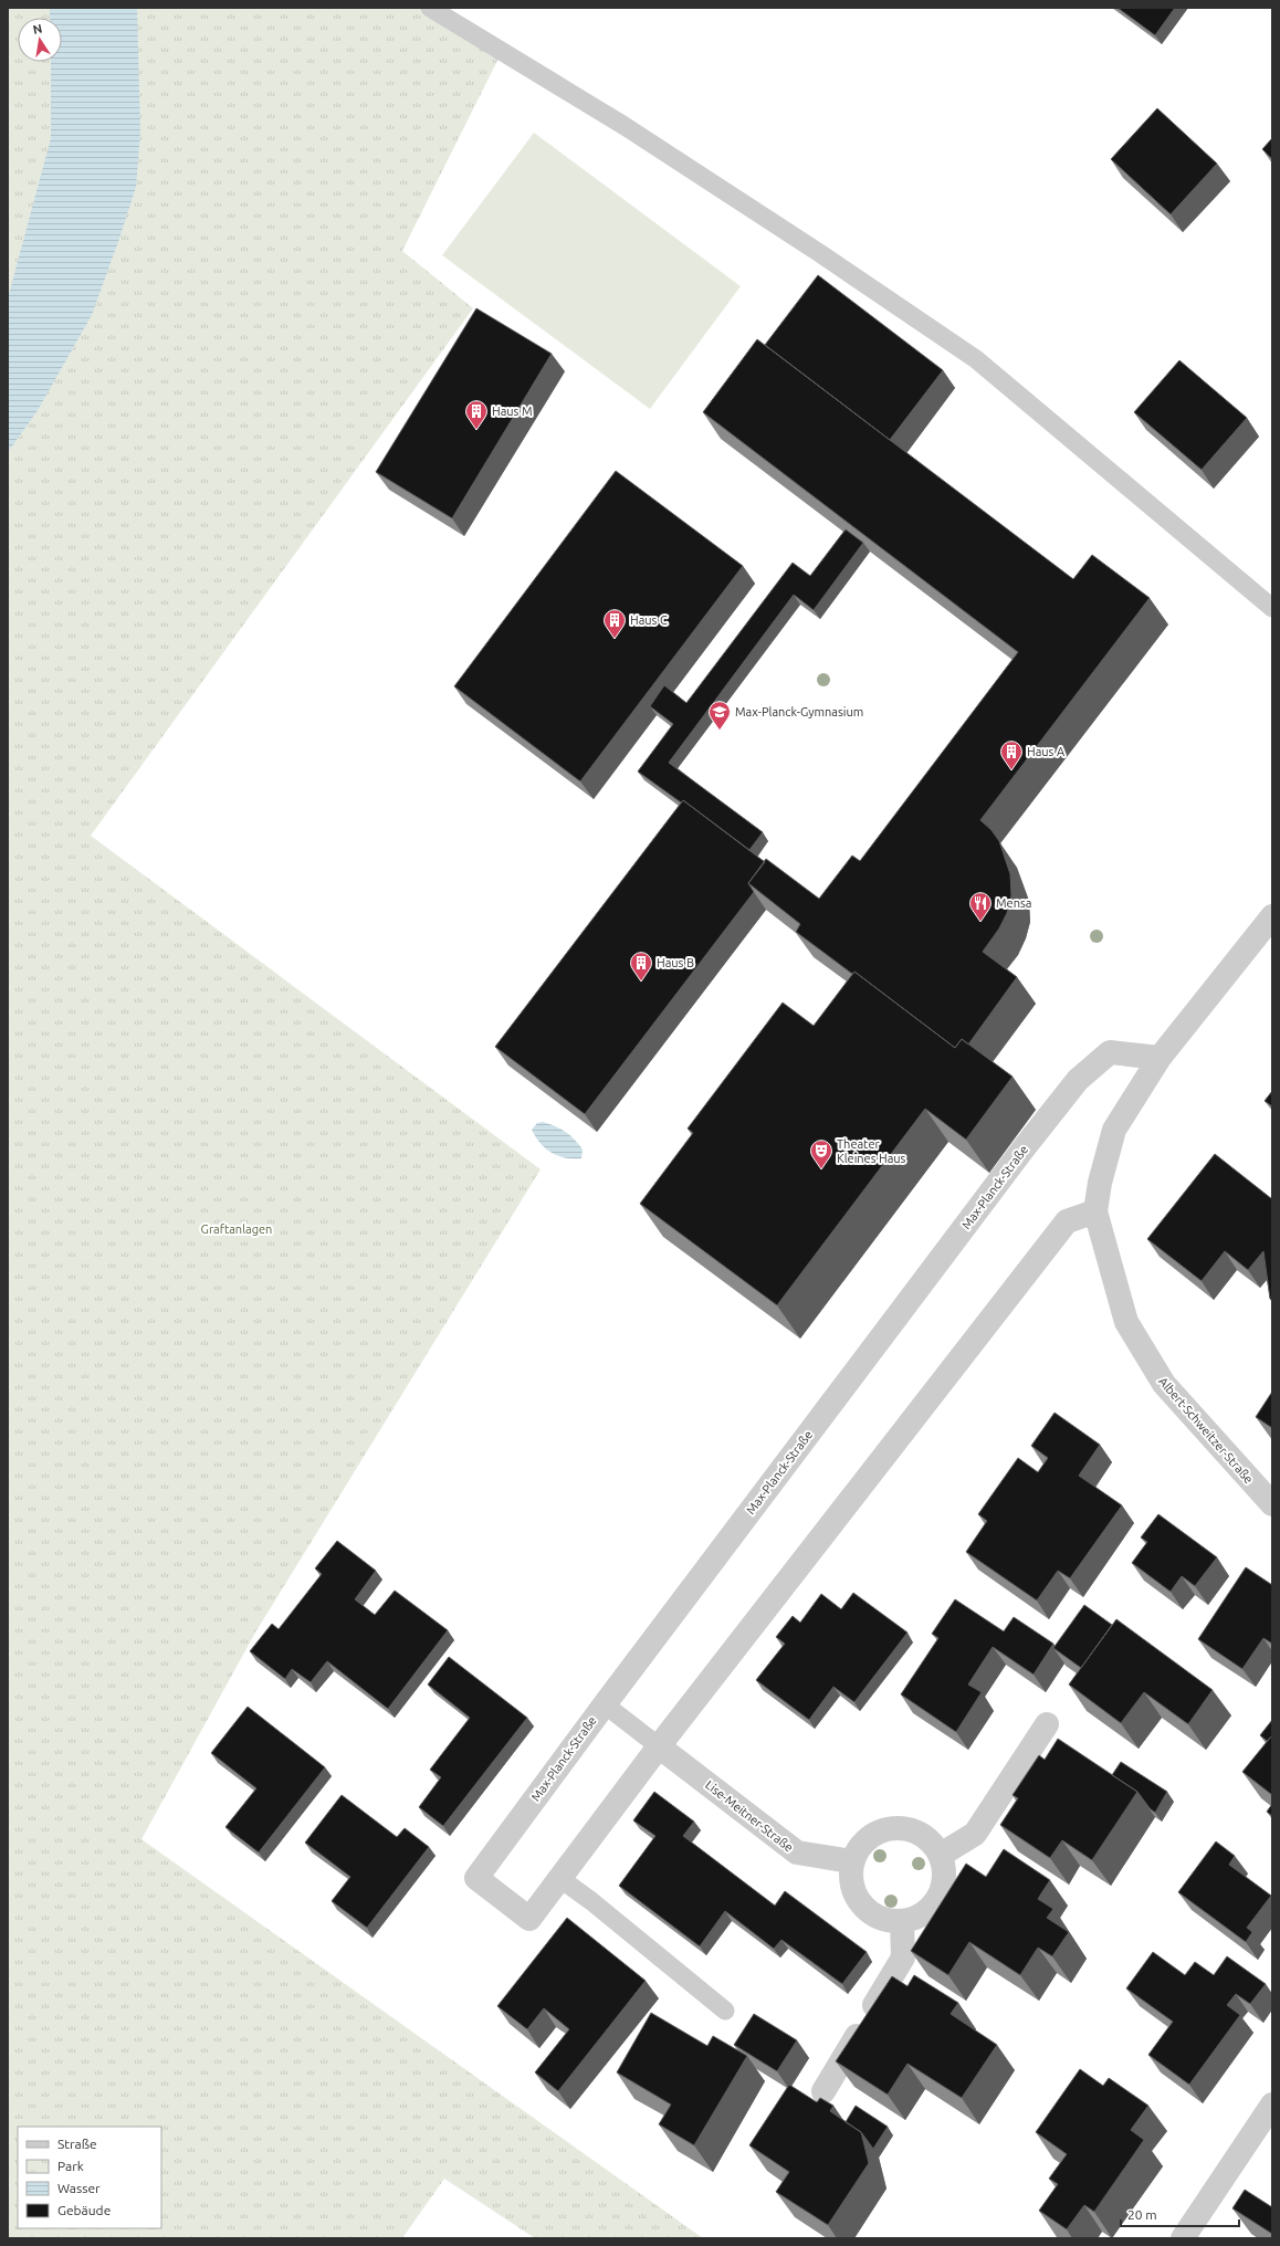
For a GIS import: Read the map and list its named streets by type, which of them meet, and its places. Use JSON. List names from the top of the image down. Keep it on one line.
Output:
{"streets":{"street":["Max-Planck-Straße","Albert-Schweitzer-Straße","Lise-Meitner-Straße"]},"crossings":[["Max-Planck-Straße","Albert-Schweitzer-Straße"],["Max-Planck-Straße","Lise-Meitner-Straße"]],"parks":["Graftanlagen"],"places":{"building":["Haus M","Haus C","Haus A","Haus B"],"school or university":["Max-Planck-Gymnasium"],"restaurant":["Mensa"],"theatre":["Theater Kleines Haus"]},"legend":["Straße","Park","Wasser","Gebäude"],"scale_bar":"20 m","north":"top"}
